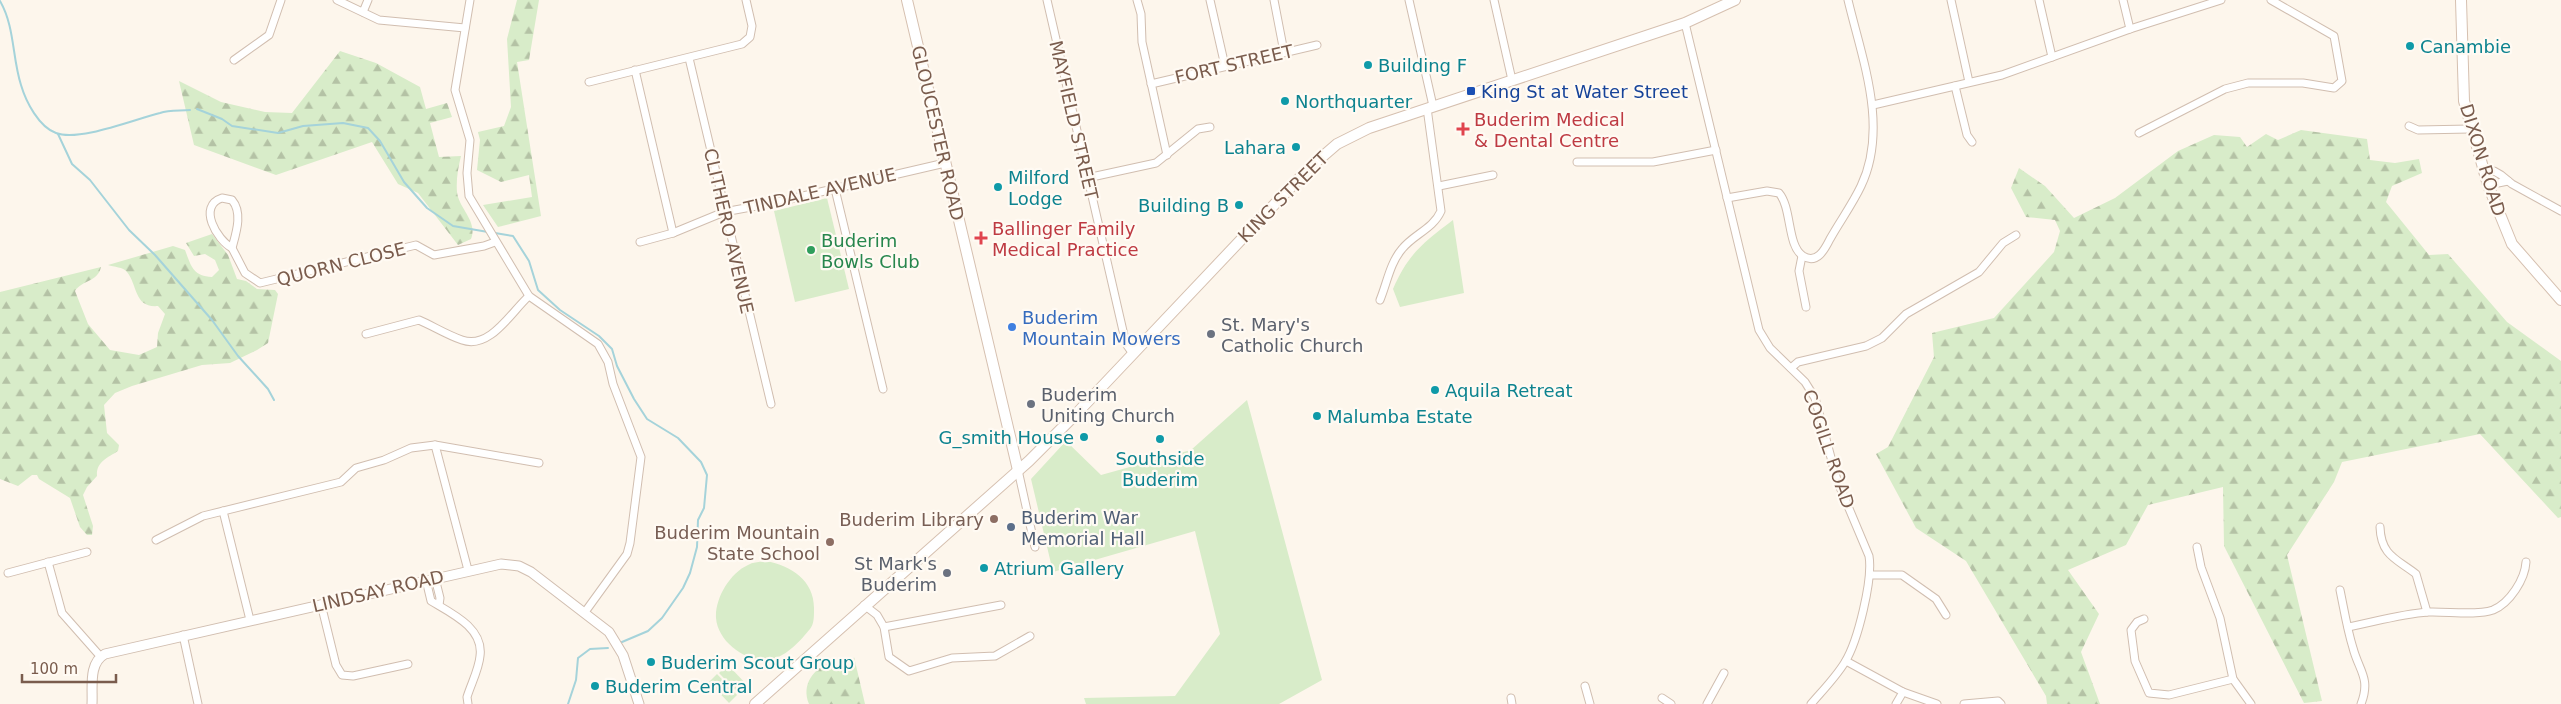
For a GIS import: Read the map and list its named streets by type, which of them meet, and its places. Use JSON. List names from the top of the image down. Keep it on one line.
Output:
{"streets":{"main road":["GLOUCESTER ROAD","DIXON ROAD","KING STREET"],"street":["FORT STREET","MAYFIELD STREET","TINDALE AVENUE","CLITHERO AVENUE","QUORN CLOSE","COGILL ROAD","LINDSAY ROAD"]},"crossings":[["MAYFIELD STREET","KING STREET"],["GLOUCESTER ROAD","TINDALE AVENUE"],["GLOUCESTER ROAD","KING STREET"],["TINDALE AVENUE","CLITHERO AVENUE"],["KING STREET","COGILL ROAD"]],"places":{"other":["Canambie","Building F","Northquarter","Lahara","Milford Lodge","Building B","Buderim Bowls Club","Buderim Mountain Mowers","St. Mary's Catholic Church","Aquila Retreat","Buderim Uniting Church","Malumba Estate","G_smith House","Southside Buderim","Buderim Library","Buderim War Memorial Hall","Buderim Mountain State School","Atrium Gallery","St Mark's Buderim","Buderim Scout Group","Buderim Central"],"transit":["King St at Water Street"],"health":["Buderim Medical & Dental Centre","Ballinger Family Medical Practice"]},"scale_bar":"100 m"}
